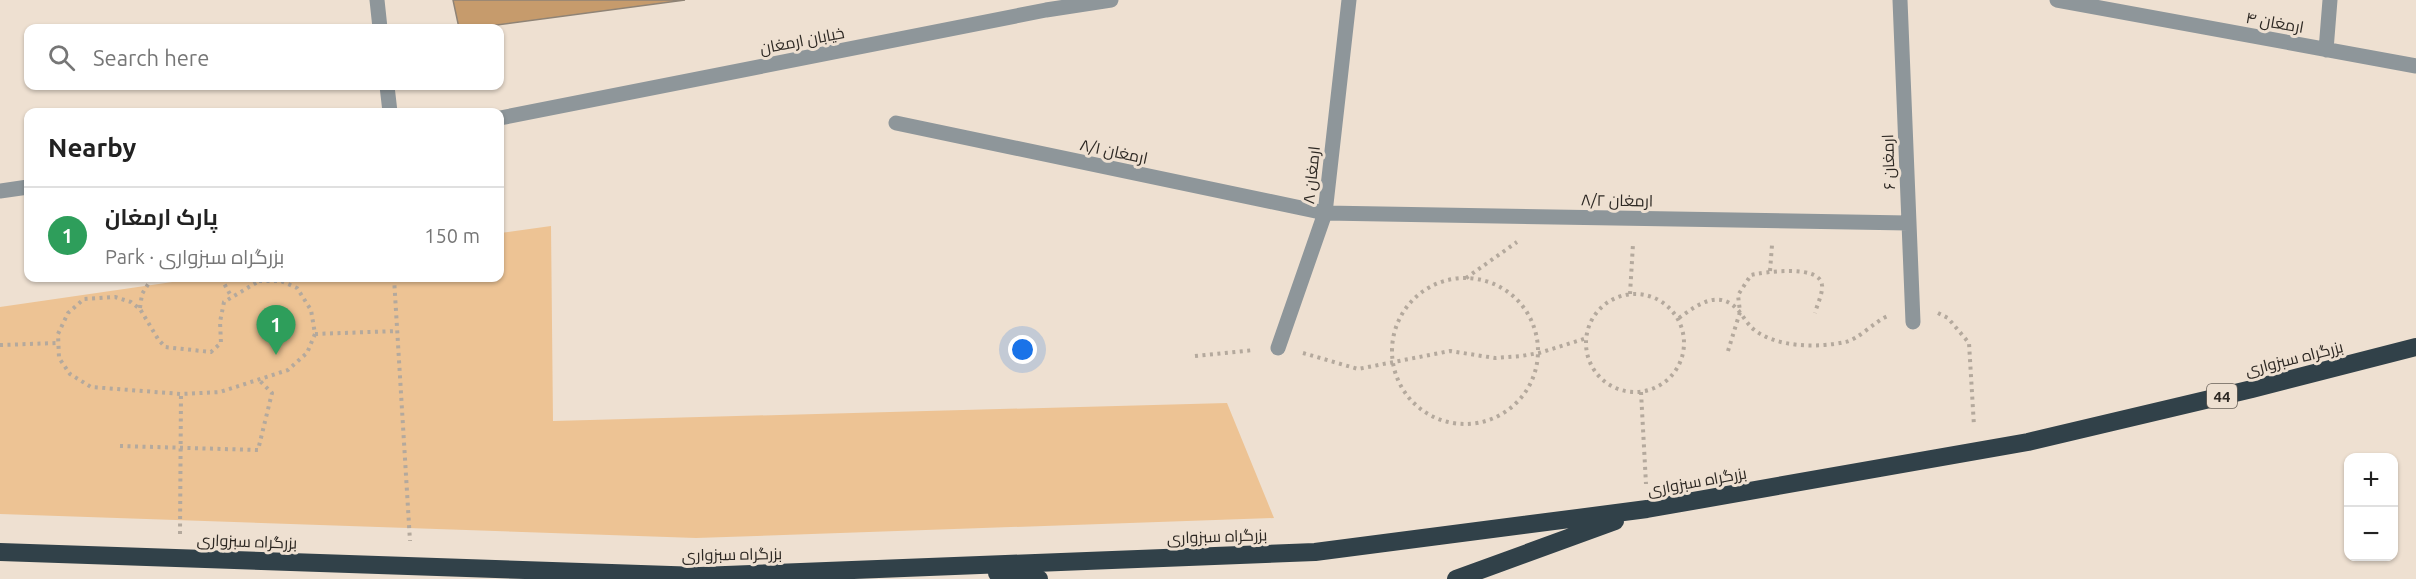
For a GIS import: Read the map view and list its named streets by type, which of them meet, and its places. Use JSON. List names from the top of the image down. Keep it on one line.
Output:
{"streets":{"highway":["بزرگراه سبزواری","44"],"street":["ارمغان ۴","خیابان ارمغان","ارمغان ۸/۱","ارمغان ۶","ارمغان ۸","ارمغان ۸/۲"]},"crossings":[["ارمغان ۸/۱","ارمغان ۸"],["ارمغان ۸/۱","ارمغان ۸/۲"],["ارمغان ۶","ارمغان ۸/۲"],["ارمغان ۸","ارمغان ۸/۲"]],"page":{"search":"Search here","heading":"Nearby","list":[{"mark":"1","name":"پارک ارمغان","note":"Park · بزرگراه سبزواری","value":"150 m"}],"pins":"1","map_buttons":["+","−"]}}
